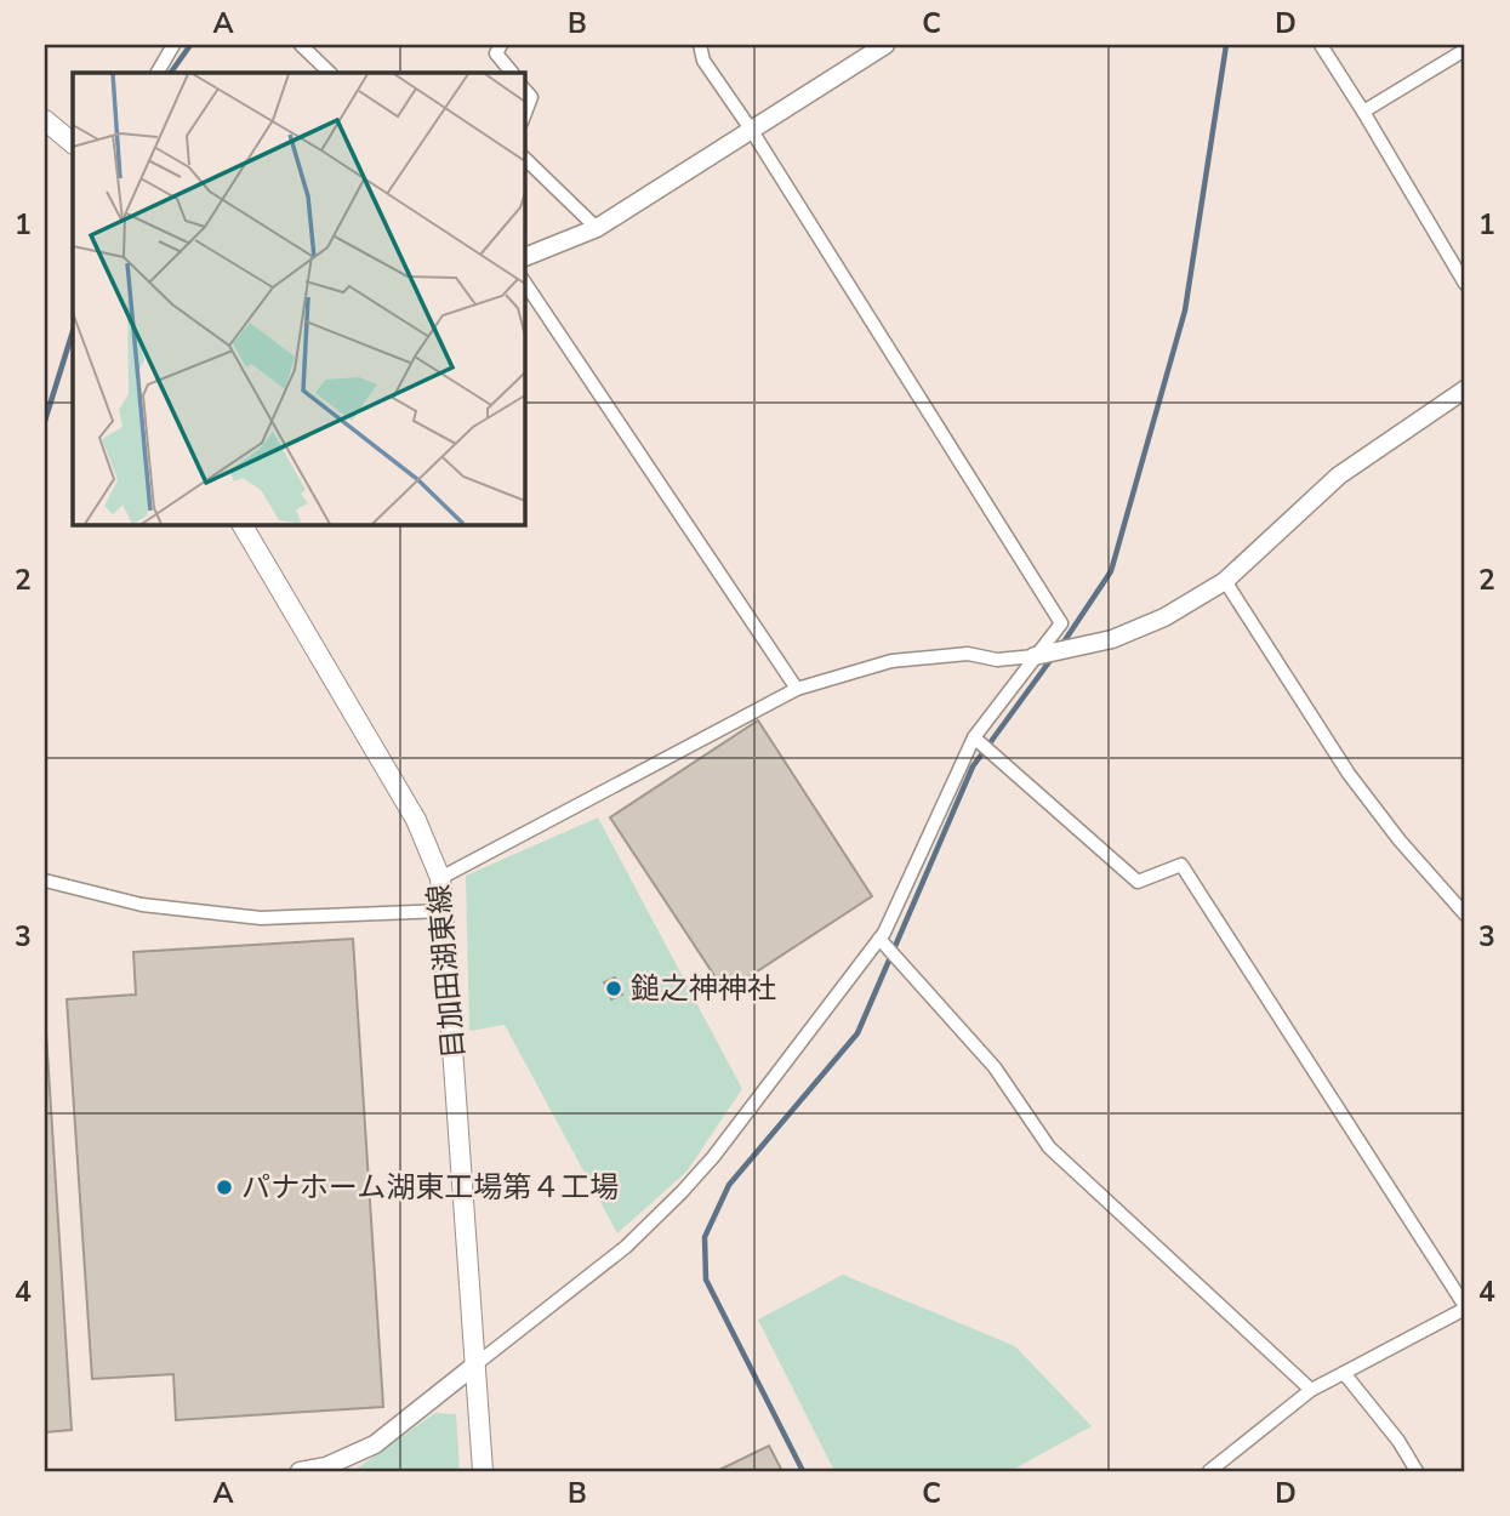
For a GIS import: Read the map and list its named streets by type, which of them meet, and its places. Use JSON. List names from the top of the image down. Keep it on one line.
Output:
{"streets":{"main road":["目加田湖東線"]},"places":["鎚之神神社","パナホーム湖東工場第４工場"],"grid":{"columns":["A","B","C","D"],"rows":["1","2","3","4"]}}
